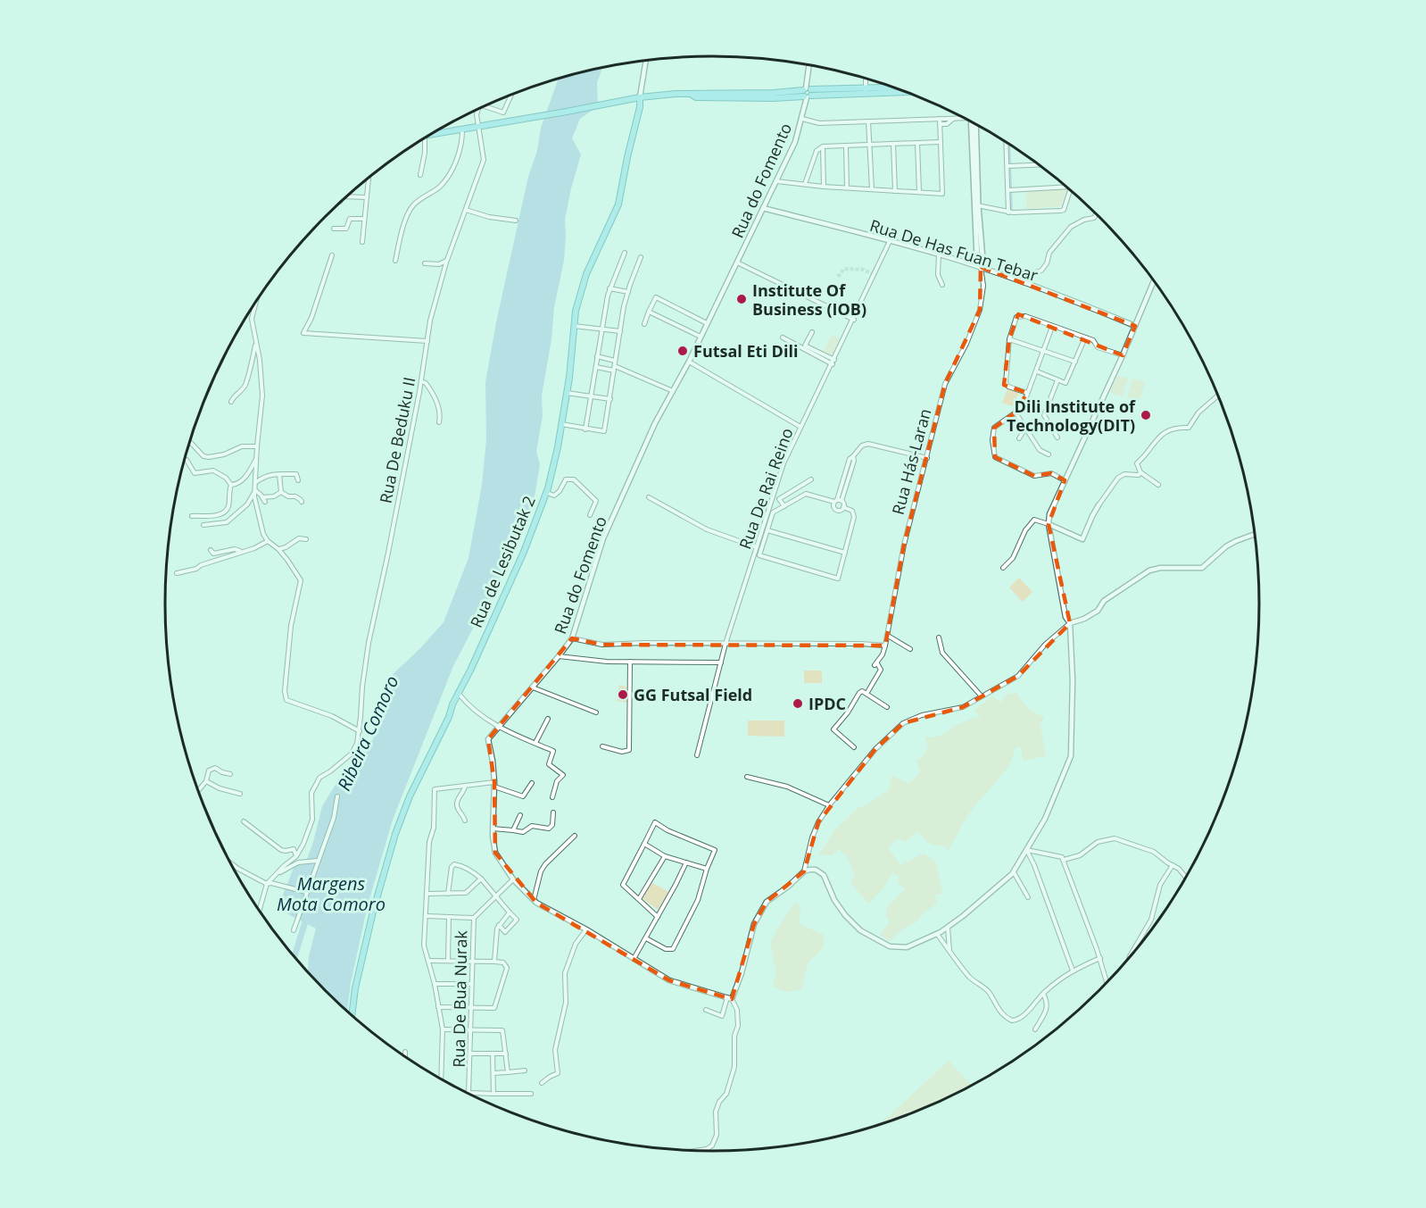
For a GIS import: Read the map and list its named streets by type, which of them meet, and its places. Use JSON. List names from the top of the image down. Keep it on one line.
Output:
{"streets":{"main road":["Rua Hás-Laran","Rua de Lesibutak 2"],"street":["Rua do Fomento","Rua De Has Fuan Tebar","Rua De Beduku II","Rua De Rai Reino","Rua De Bua Nurak"]},"crossings":[["Rua do Fomento","Rua De Has Fuan Tebar"],["Rua do Fomento","Rua De Bua Nurak"],["Rua De Has Fuan Tebar","Rua Hás-Laran"],["Rua De Has Fuan Tebar","Rua De Rai Reino"]],"water":["Ribeira Comoro","Margens Mota Comoro"],"places":["Institute Of Business (IOB)","Futsal Eti Dili","Dili Institute of Technology(DIT)","GG Futsal Field","IPDC"]}
